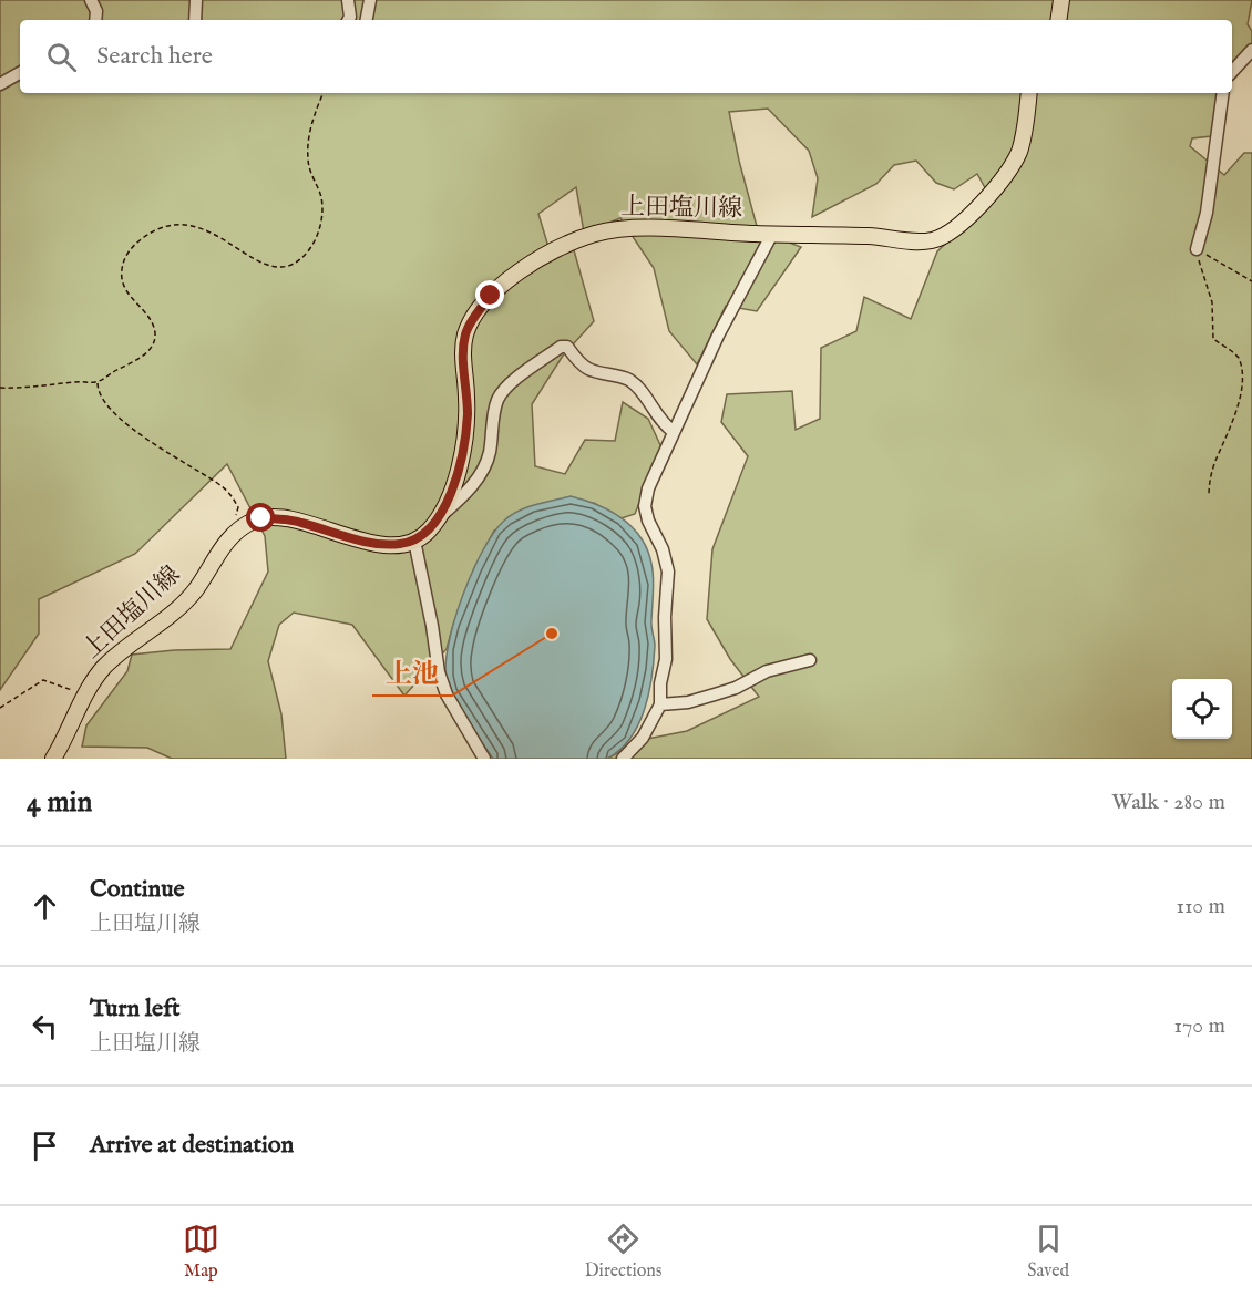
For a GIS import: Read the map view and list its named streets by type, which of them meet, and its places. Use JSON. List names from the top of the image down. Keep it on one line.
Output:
{"streets":{"main road":["上田塩川線"]},"places":["上池"],"page":{"search":"Search here","heading":["4 min","Walk · 280 m"],"list":[["Continue","上田塩川線","110 m"],["Turn left","上田塩川線","170 m"],"Arrive at destination"],"nav":["Map","Directions","Saved"]}}
